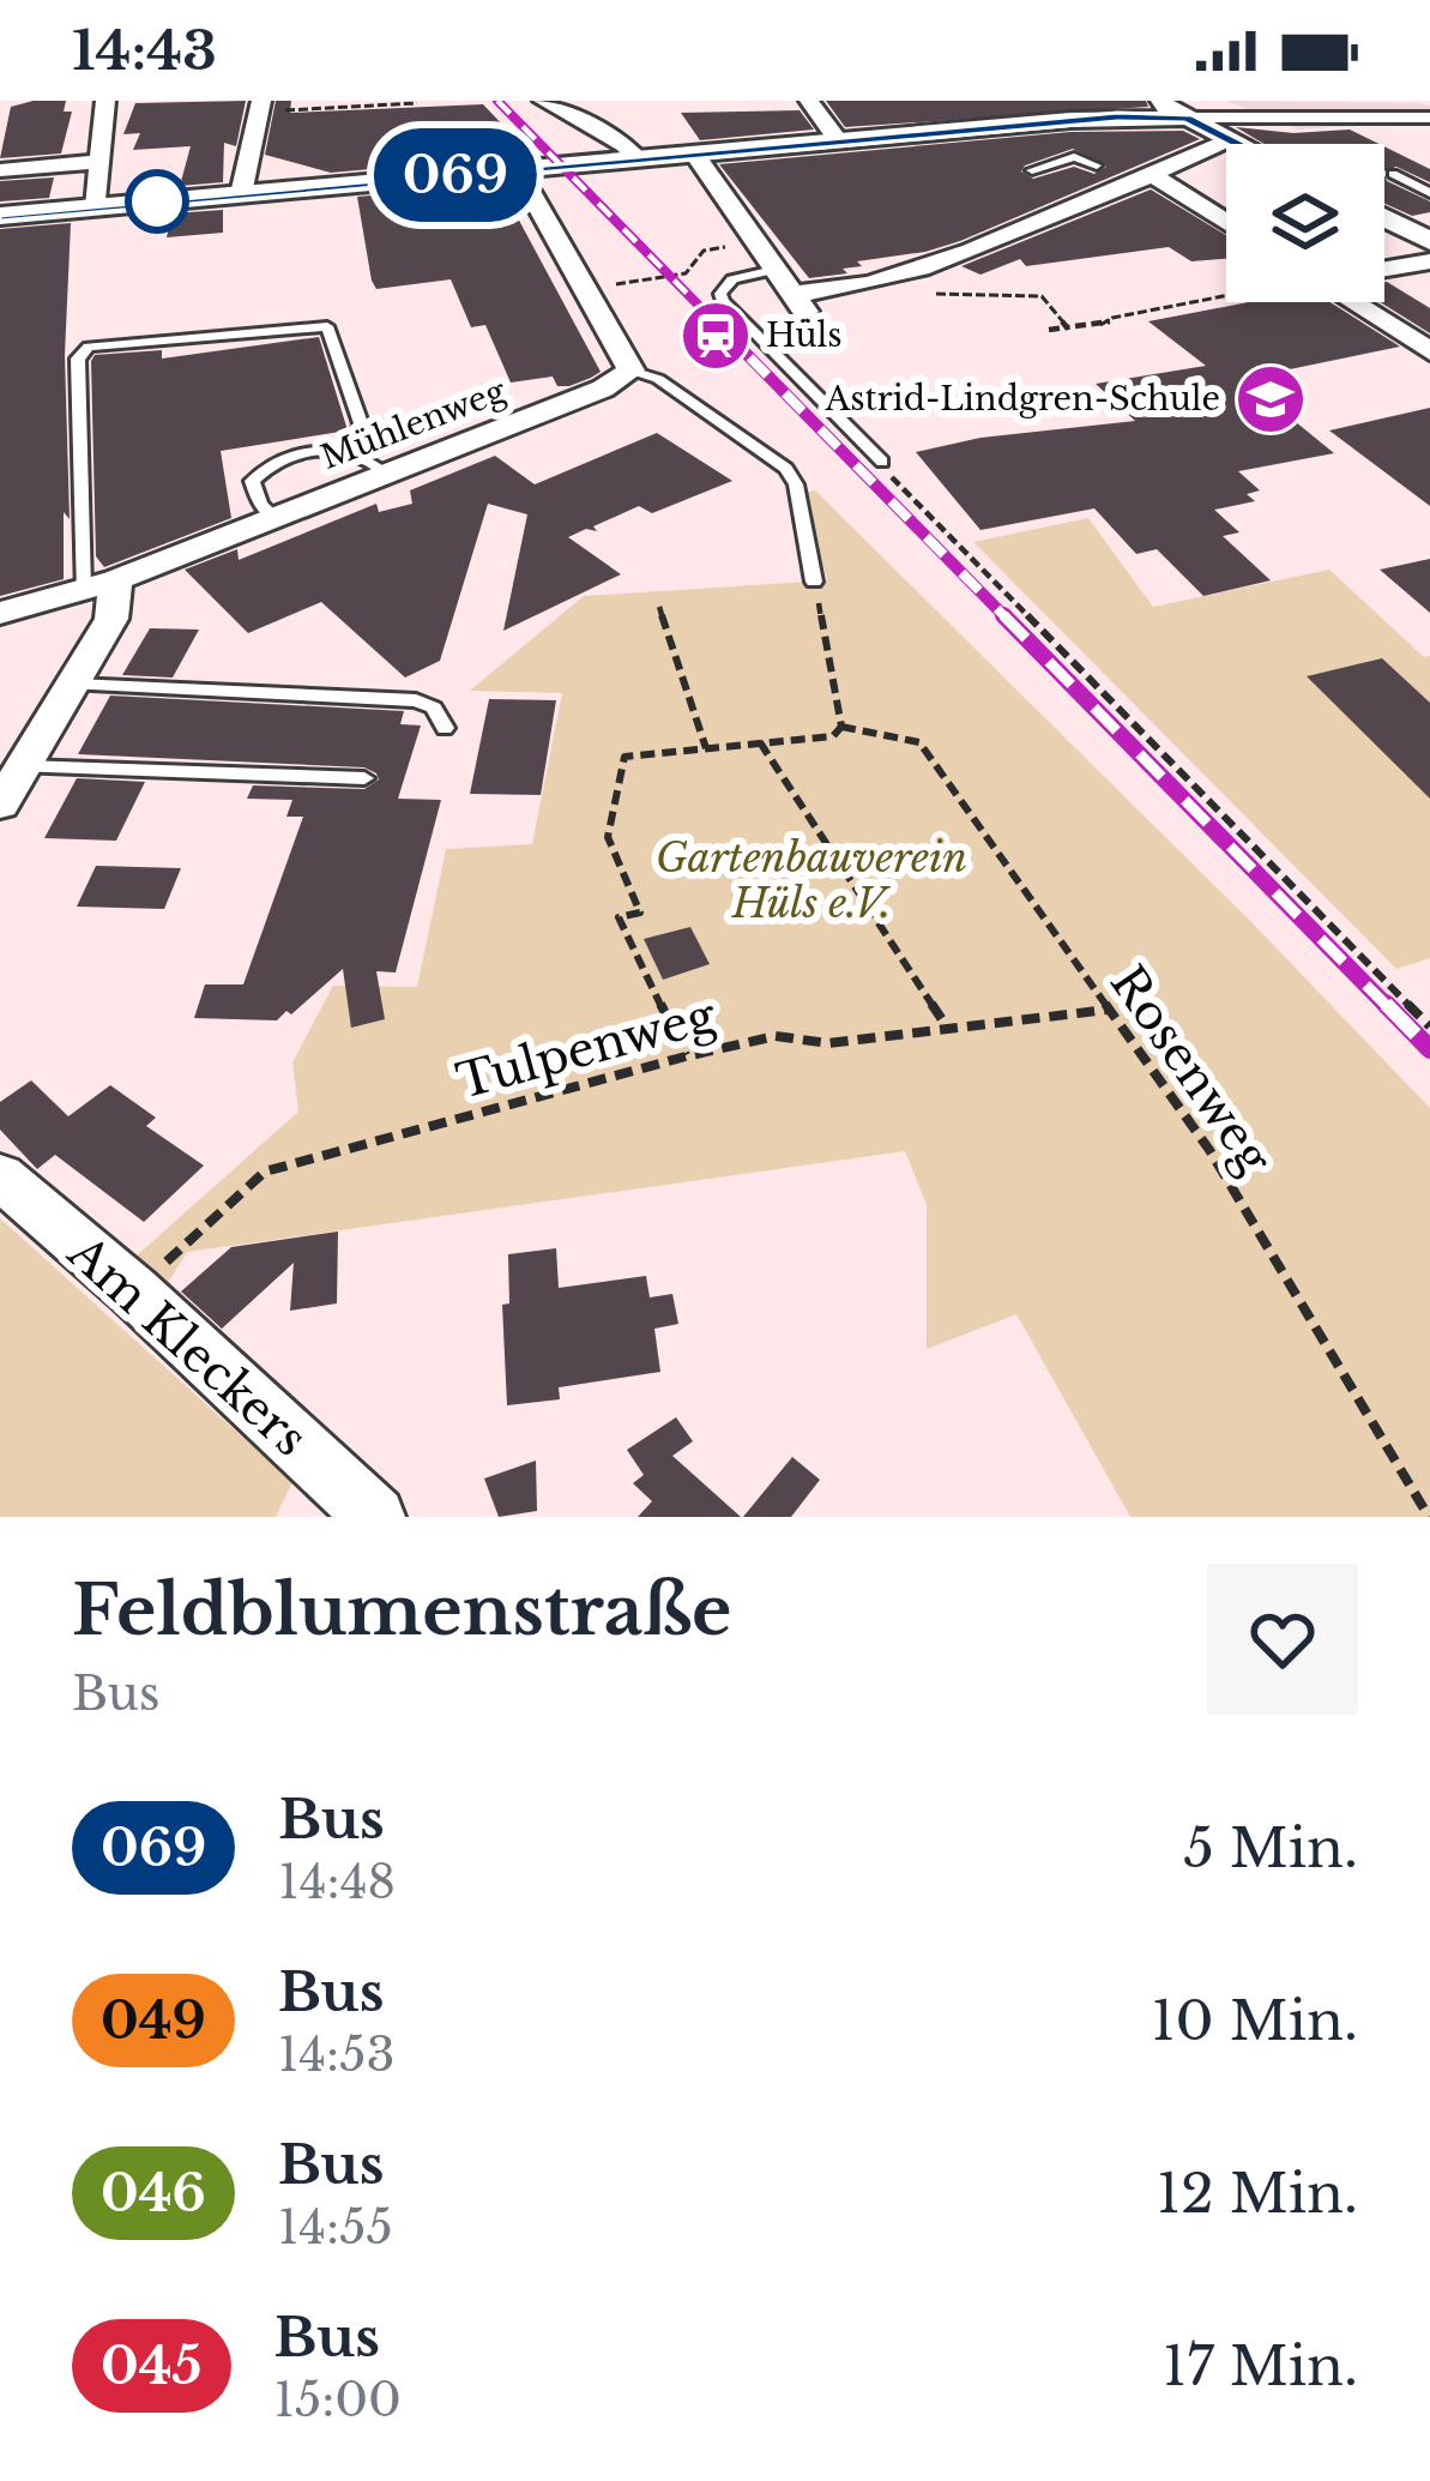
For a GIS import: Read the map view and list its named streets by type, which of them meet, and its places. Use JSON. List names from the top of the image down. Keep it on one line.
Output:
{"streets":{"street":["Mühlenweg","Am Kleckers"],"path":["Tulpenweg","Rosenweg"]},"crossings":[["Tulpenweg","Rosenweg"],["Tulpenweg","Am Kleckers"]],"parks":["Gartenbauverein Hüls e.V."],"places":{"station":["Hüls"],"school or university":["Astrid-Lindgren-Schule"]},"lines":["bus line 069"],"page":{"status":"14:43","on_map":"069","heading":["Feldblumenstraße","Bus"],"list":[{"mark":"069","name":"Bus","note":"14:48","value":"5 Min."},{"mark":"049","name":"Bus","note":"14:53","value":"10 Min."},{"mark":"046","name":"Bus","note":"14:55","value":"12 Min."},{"mark":"045","name":"Bus","note":"15:00","value":"17 Min."}]}}
